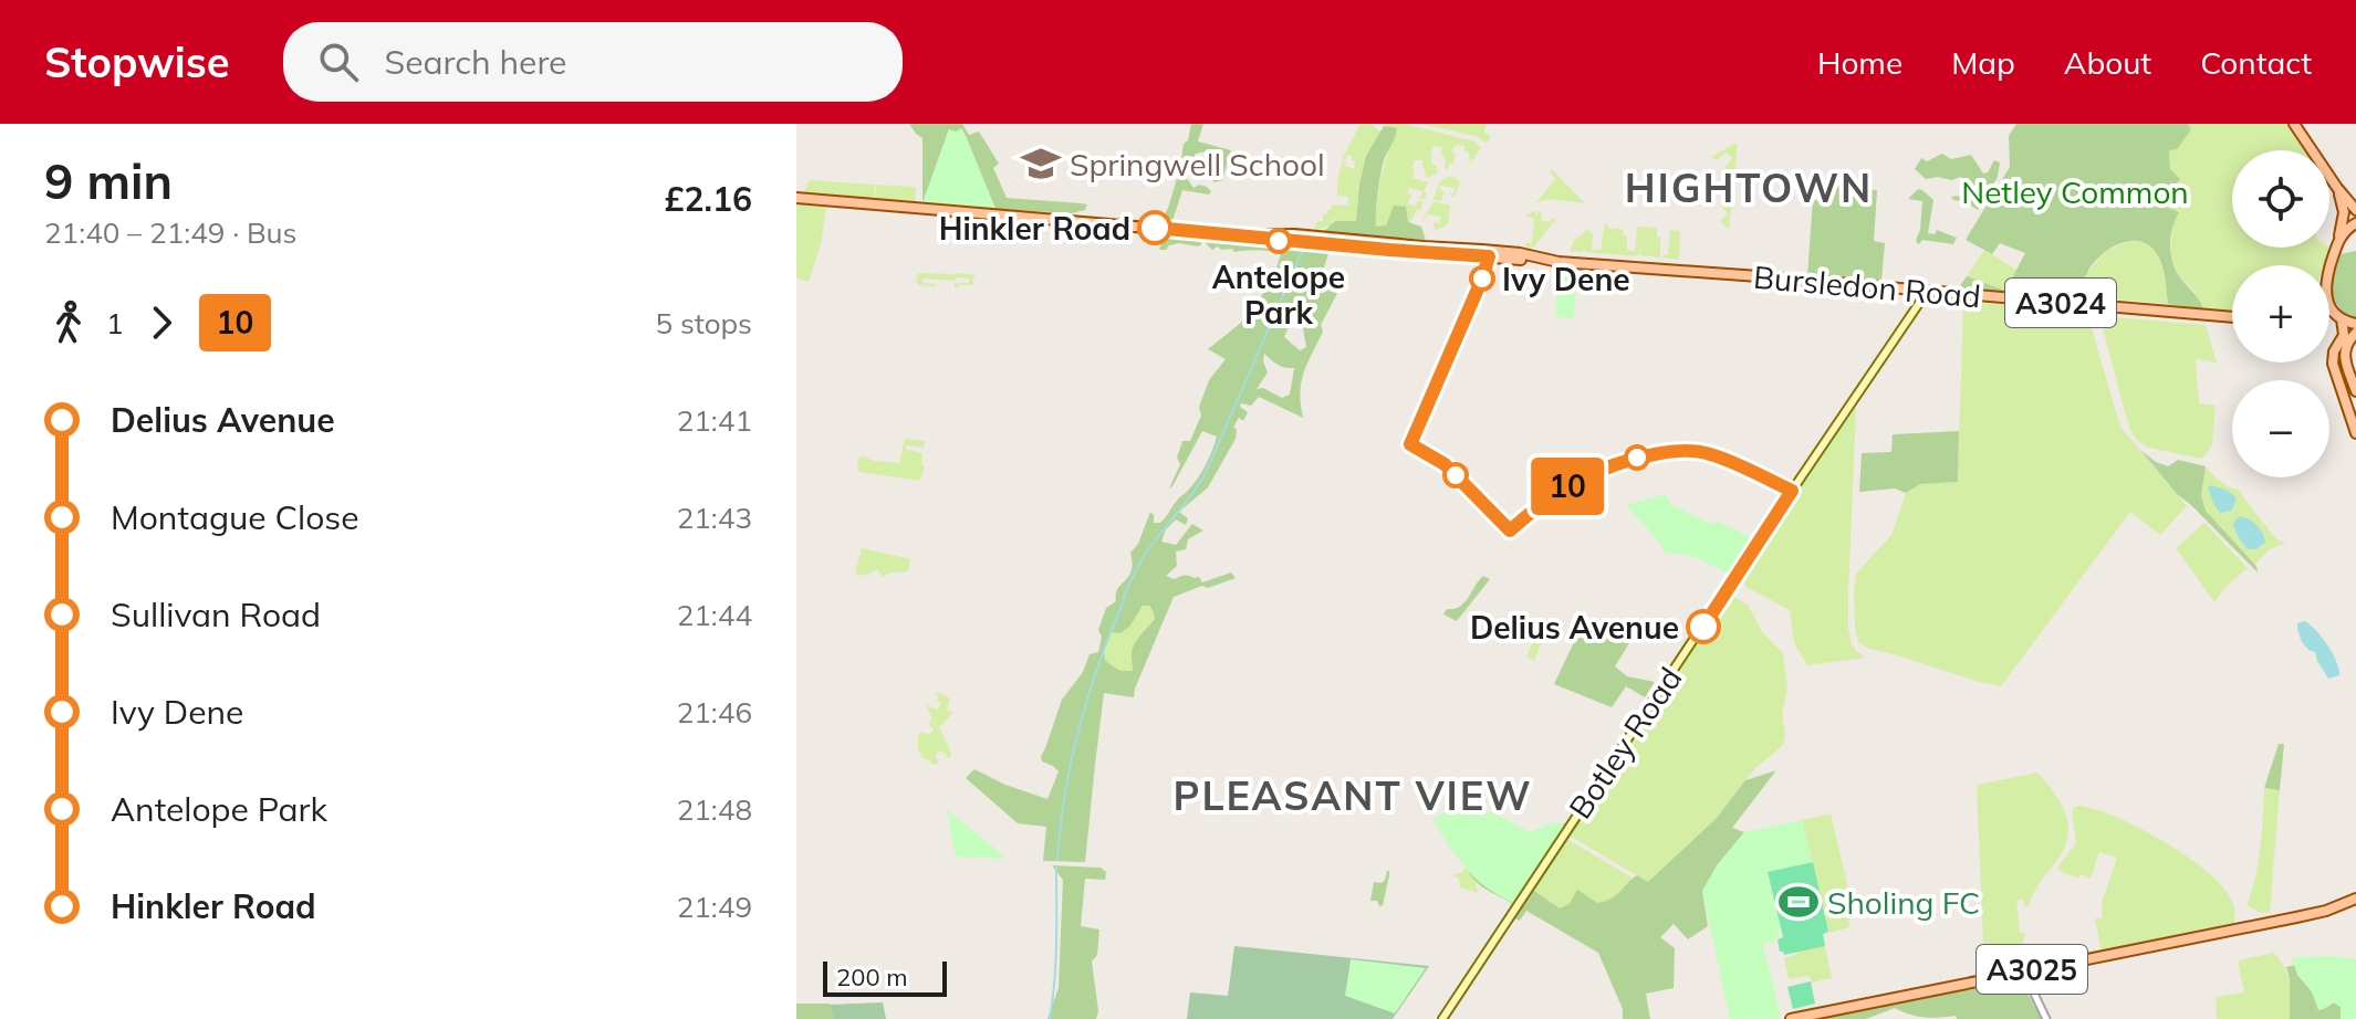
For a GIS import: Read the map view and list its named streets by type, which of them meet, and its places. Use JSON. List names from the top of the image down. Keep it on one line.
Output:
{"streets":{"main road":["Bursledon Road","A3024","Botley Road","A3025"]},"crossings":[["Bursledon Road","Botley Road"]],"districts":["HIGHTOWN","PLEASANT VIEW"],"parks":["Netley Common"],"places":{"school or university":["Springwell School"],"other":["Hinkler Road","Antelope Park","Ivy Dene","Delius Avenue"],"sports":["Sholing FC"]},"lines":["bus line 10"],"scale_bar":"200 m","page":{"header":"Stopwise","search":"Search here","nav":["Home","Map","About","Contact"],"heading":["9 min","21:40 – 21:49 · Bus","£2.16"],"on_map":"10","map_buttons":["+","−"],"legs":["1","10","5 stops"],"list":[{"name":"Delius Avenue","value":"21:41"},{"name":"Montague Close","value":"21:43"},{"name":"Sullivan Road","value":"21:44"},{"name":"Ivy Dene","value":"21:46"},{"name":"Antelope Park","value":"21:48"},{"name":"Hinkler Road","value":"21:49"}],"scale":"200 m"}}
